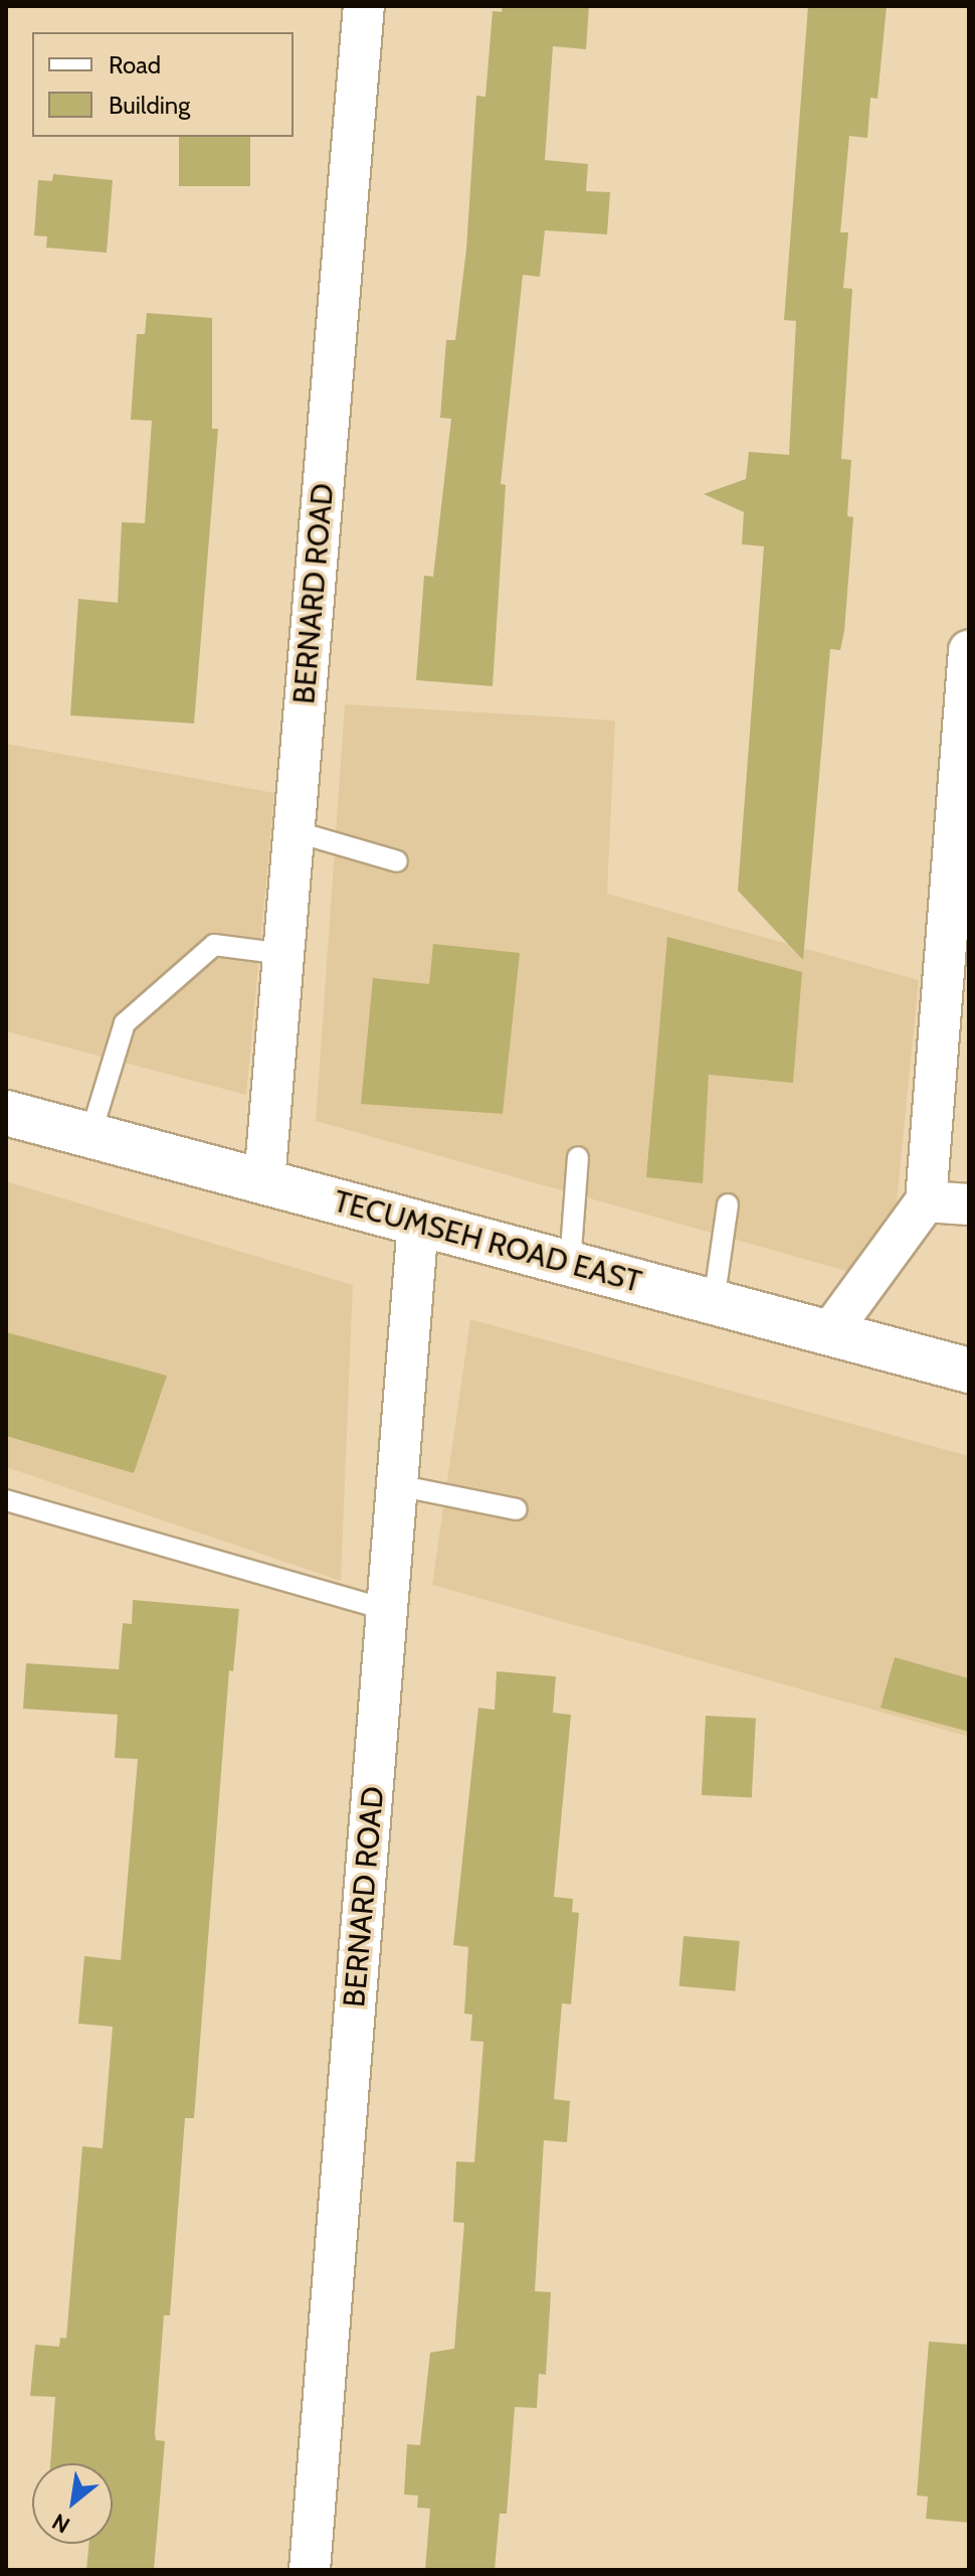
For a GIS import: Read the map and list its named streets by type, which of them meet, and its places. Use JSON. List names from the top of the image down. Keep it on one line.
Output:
{"streets":{"main road":["TECUMSEH ROAD EAST"],"street":["BERNARD ROAD"]},"crossings":[["BERNARD ROAD","TECUMSEH ROAD EAST"]],"legend":["Road","Building"],"north":"bottom left"}
